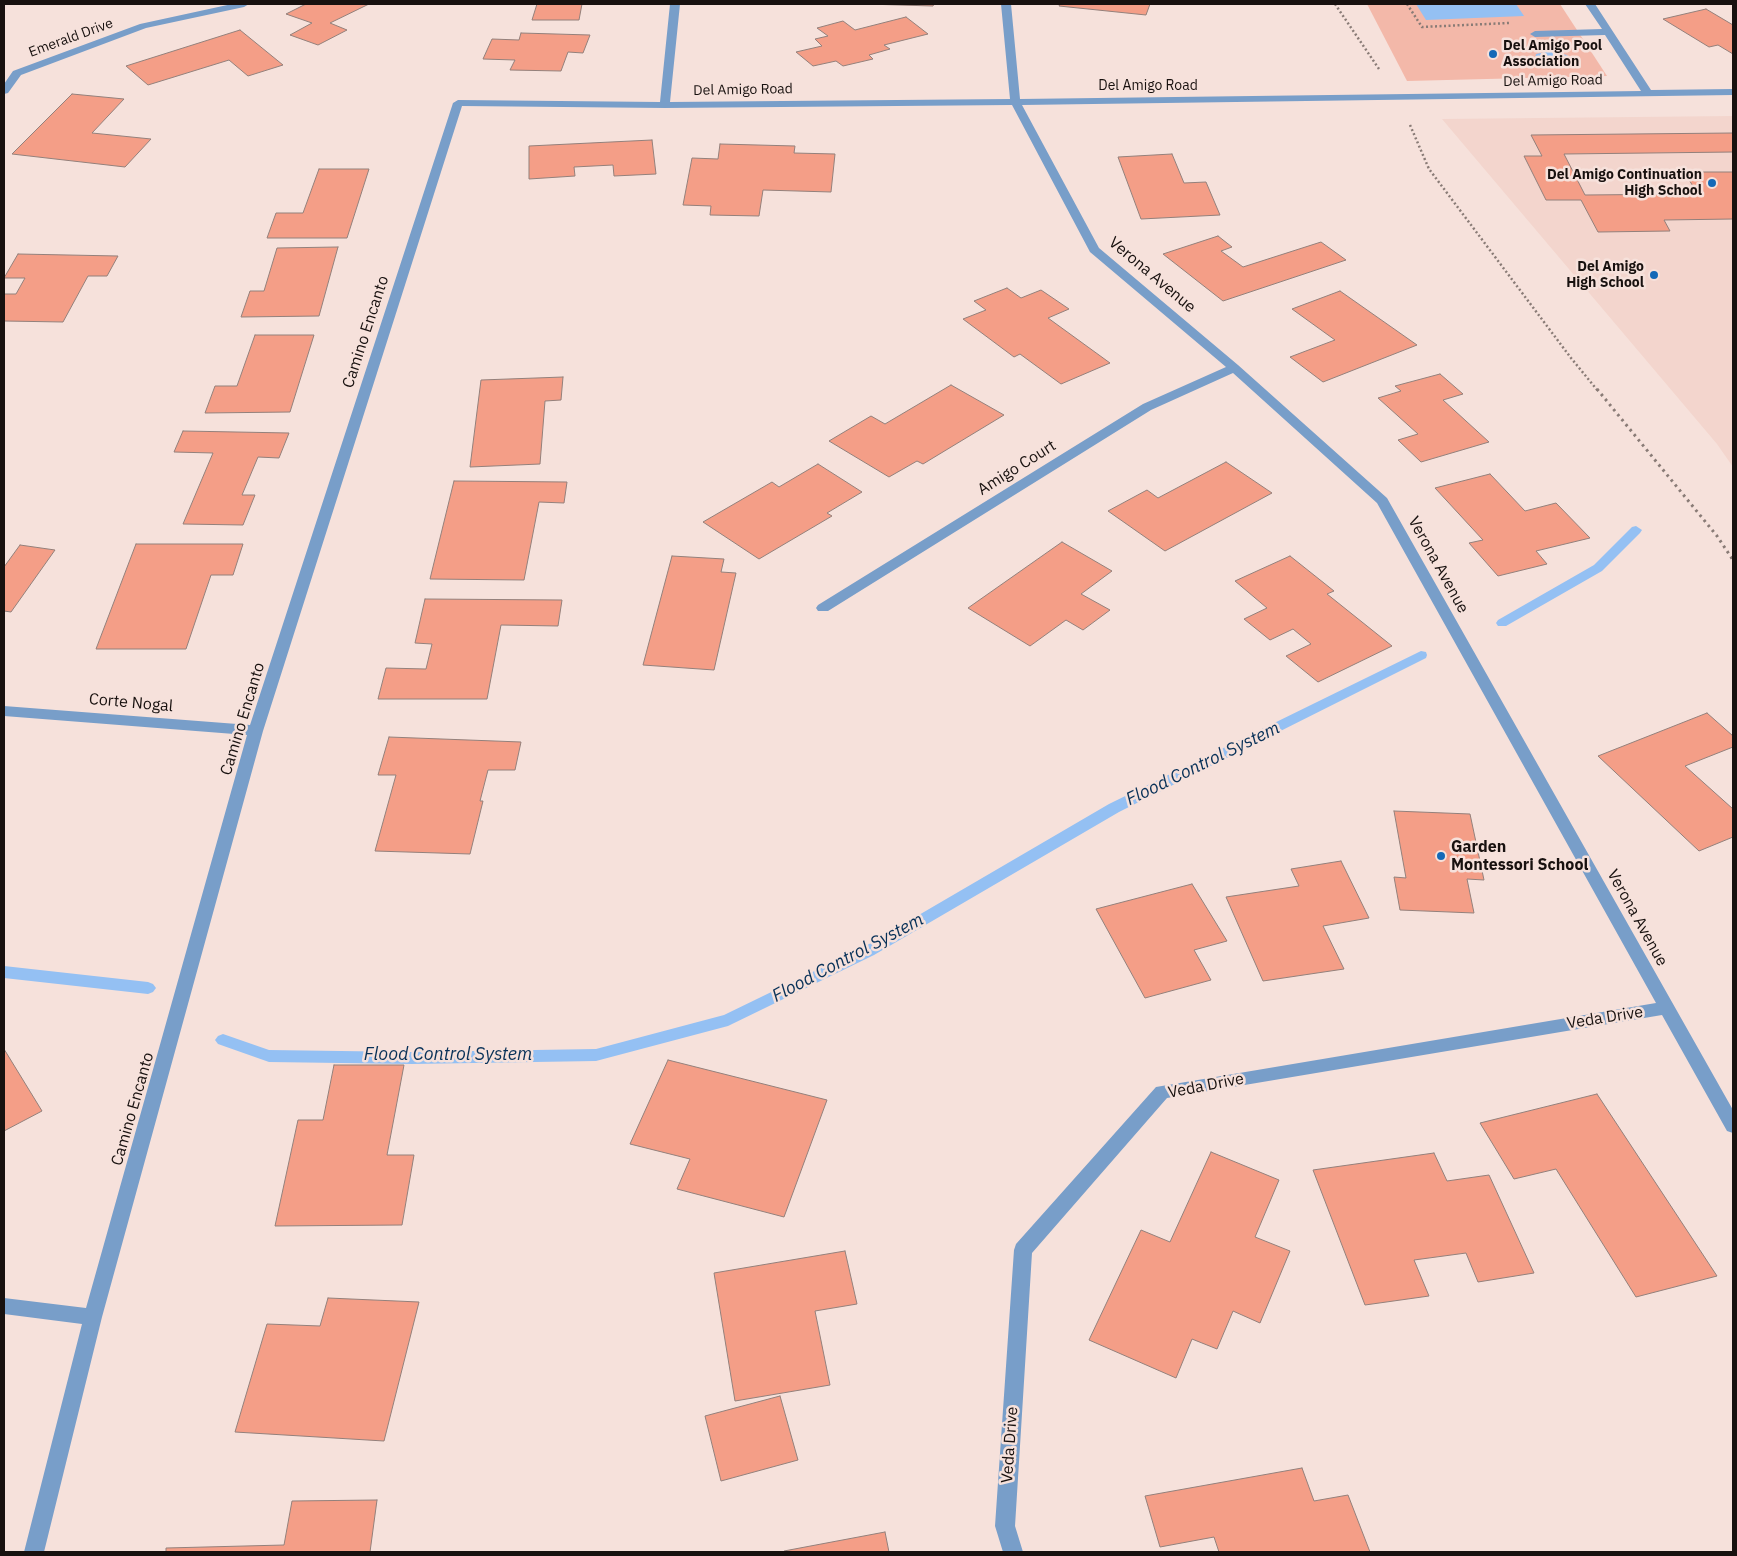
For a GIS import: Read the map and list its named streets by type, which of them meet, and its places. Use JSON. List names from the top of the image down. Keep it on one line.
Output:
{"streets":{"street":["Emerald Drive","Del Amigo Road","Verona Avenue","Camino Encanto","Amigo Court","Corte Nogal","Veda Drive"]},"crossings":[["Del Amigo Road","Verona Avenue"],["Del Amigo Road","Camino Encanto"],["Verona Avenue","Amigo Court"],["Verona Avenue","Veda Drive"],["Camino Encanto","Corte Nogal"]],"water":["Flood Control System"],"places":["Del Amigo Pool Association","Del Amigo Continuation High School","Del Amigo High School","Garden Montessori School"]}
